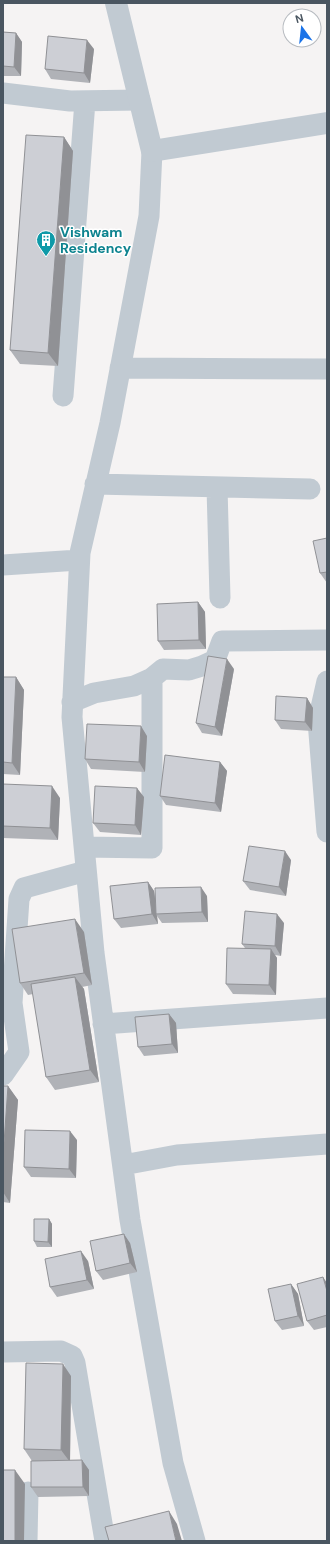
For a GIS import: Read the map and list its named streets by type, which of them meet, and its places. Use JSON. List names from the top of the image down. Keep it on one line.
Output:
{"places":{"building":["Vishwam Residency"]},"north":"top"}
